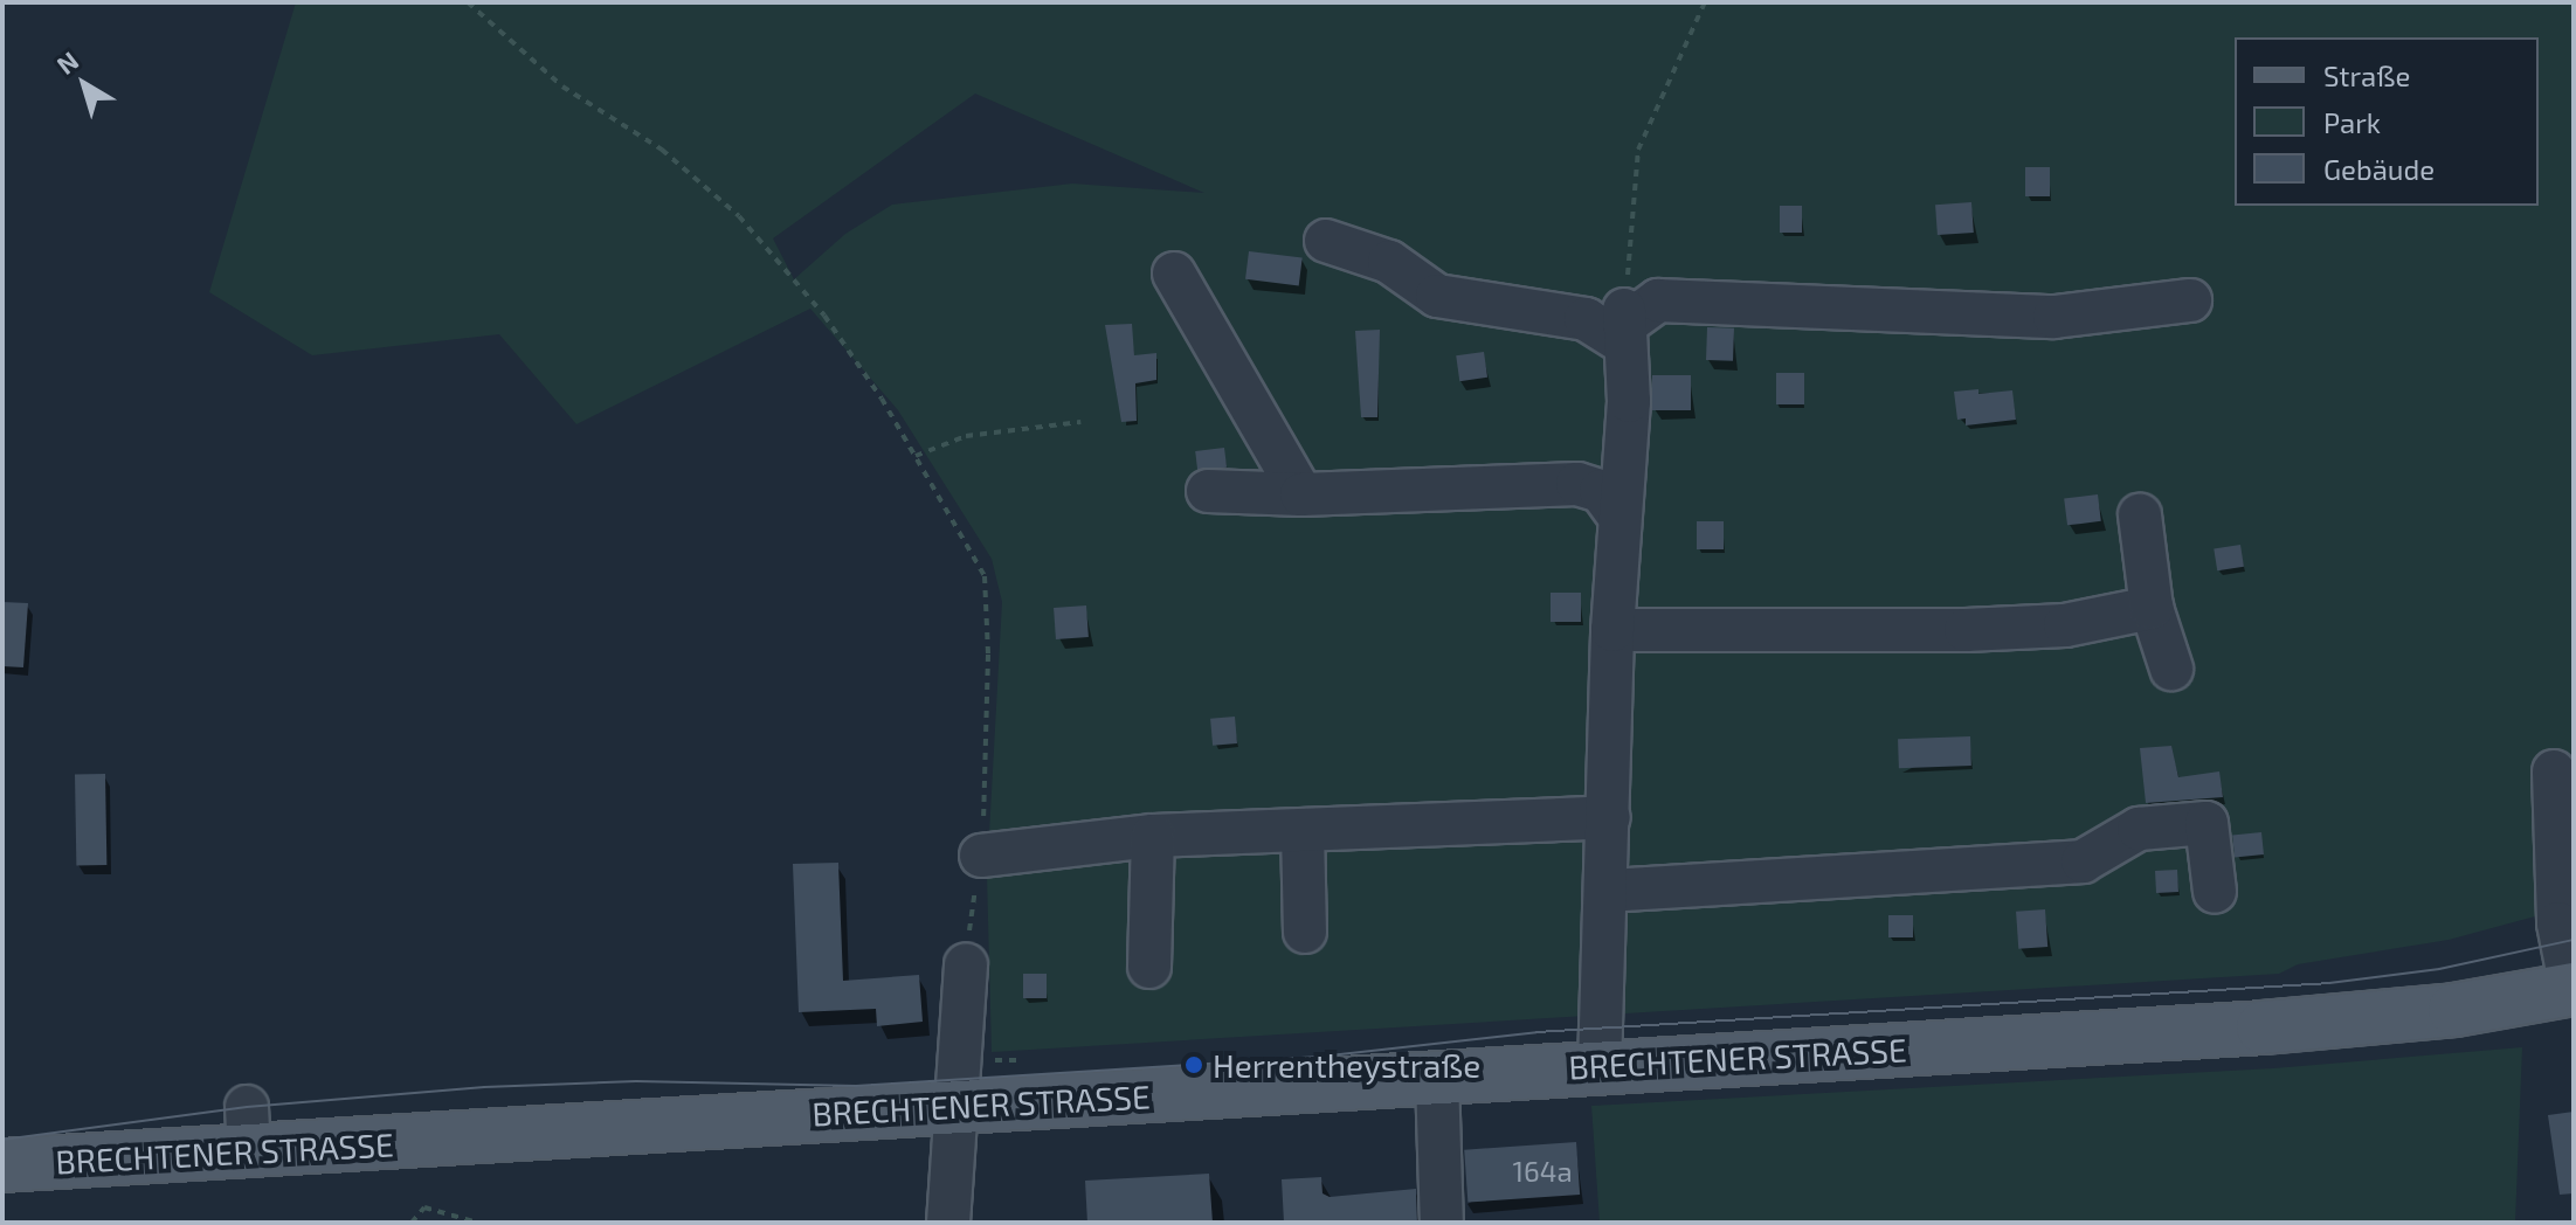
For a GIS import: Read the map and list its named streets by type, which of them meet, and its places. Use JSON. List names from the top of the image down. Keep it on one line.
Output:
{"streets":{"main road":["BRECHTENER STRASSE"]},"places":["Herrentheystraße"],"house_numbers":["164a"],"legend":["Straße","Park","Gebäude"],"north":"top left"}
